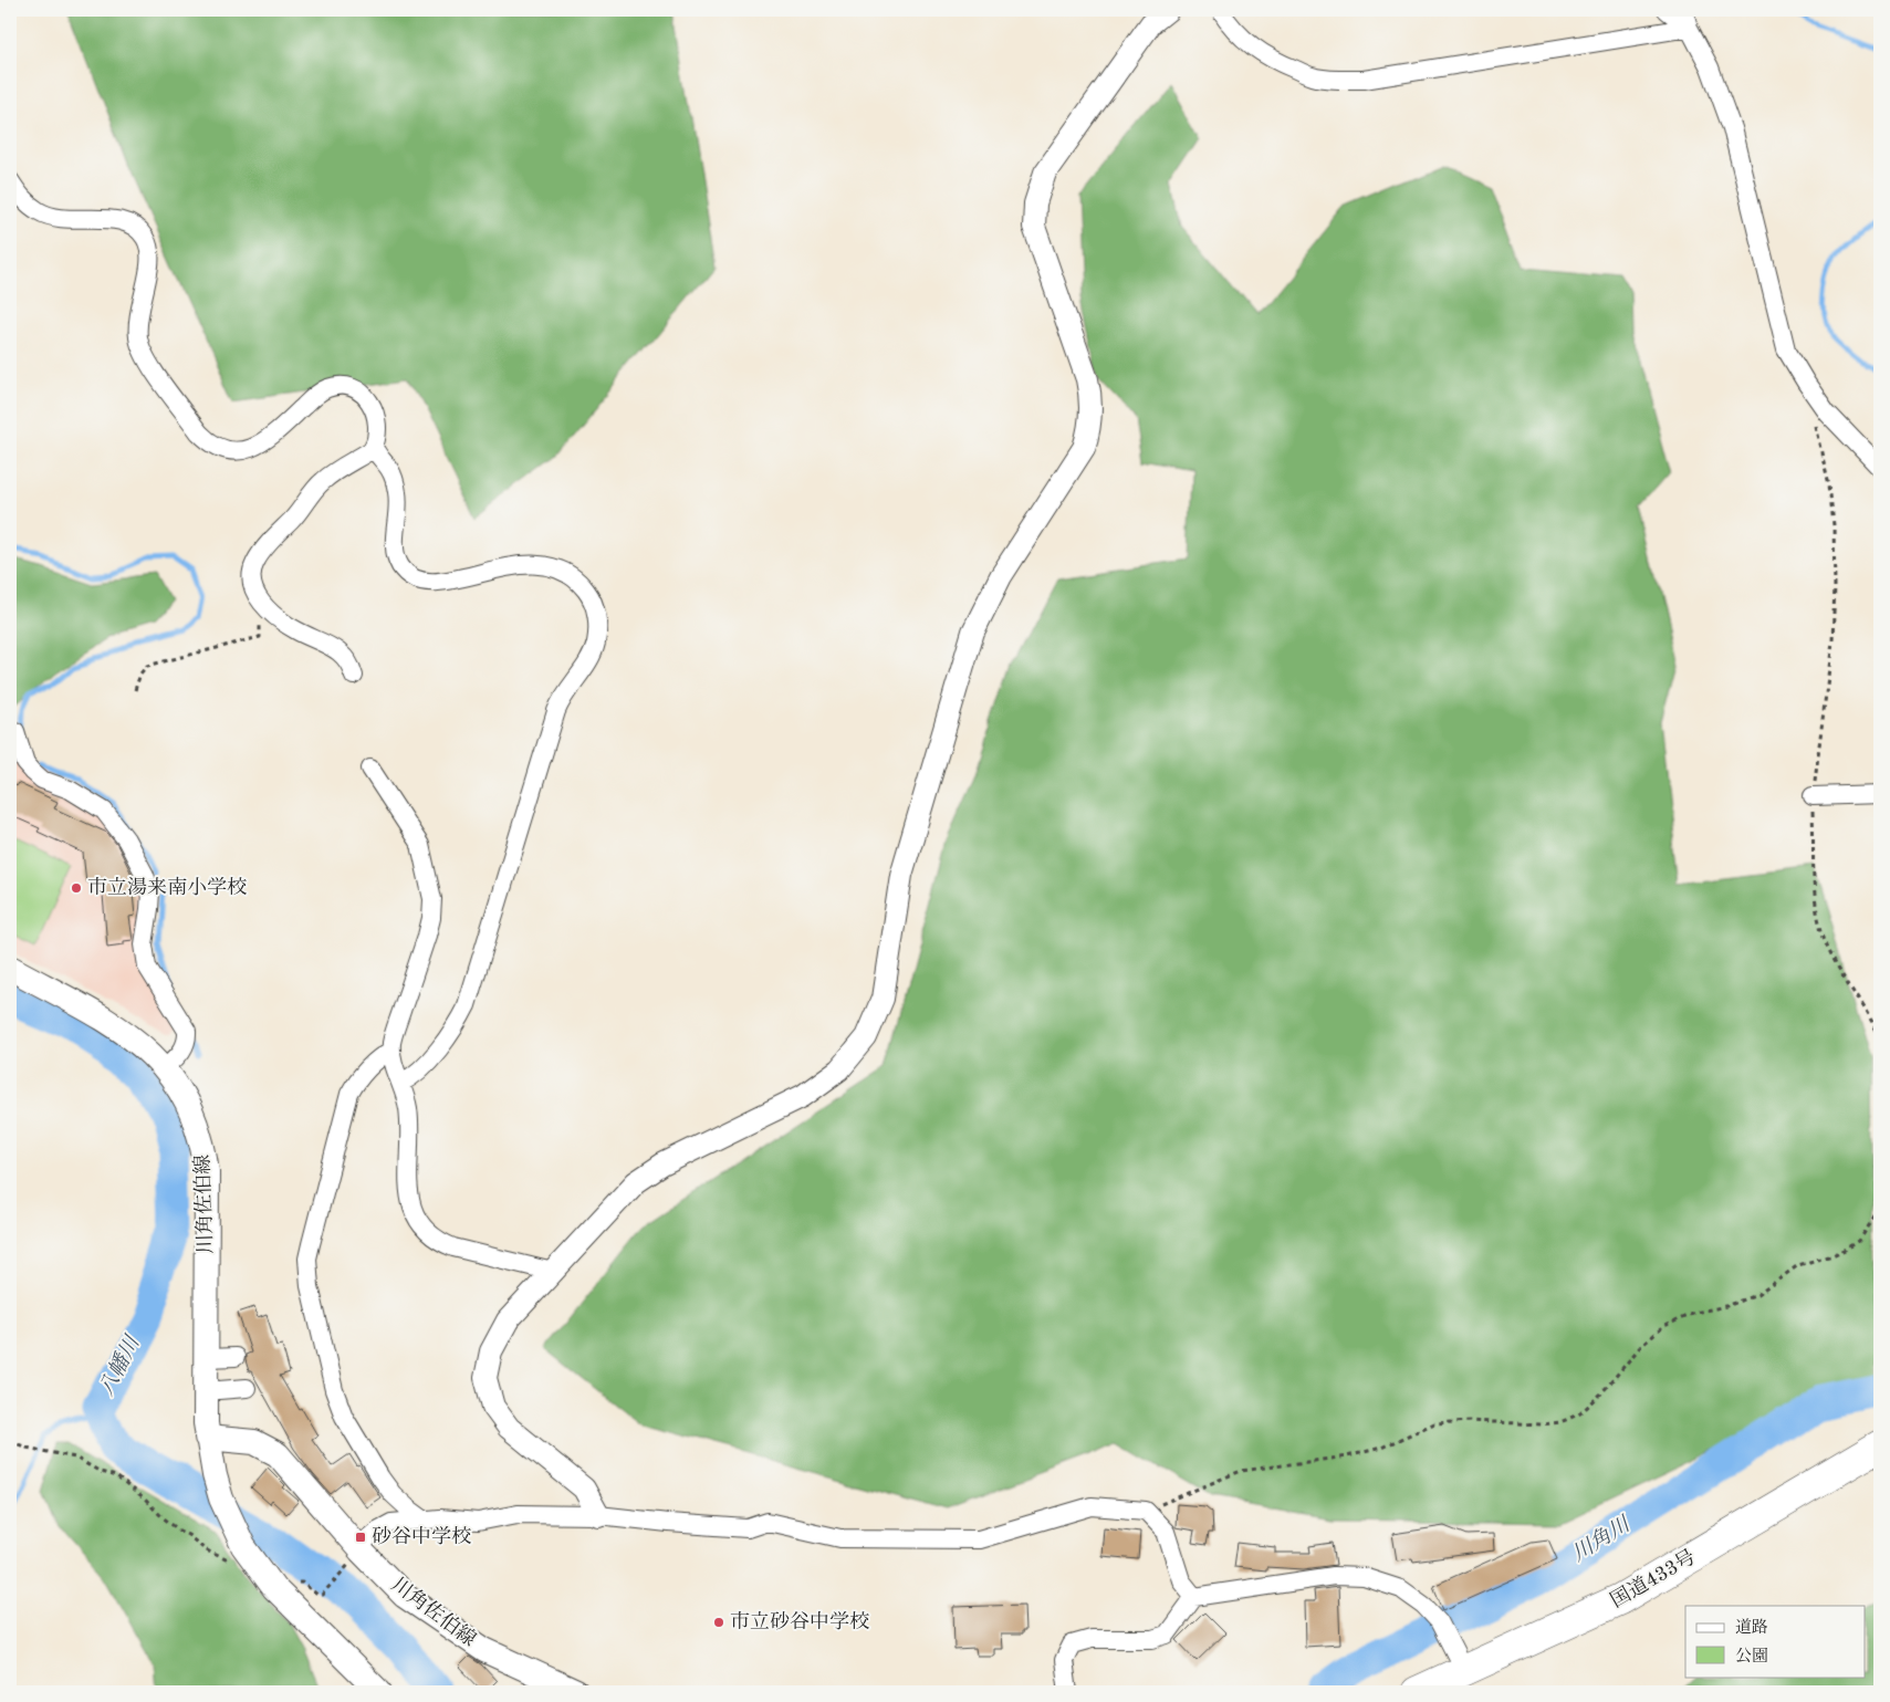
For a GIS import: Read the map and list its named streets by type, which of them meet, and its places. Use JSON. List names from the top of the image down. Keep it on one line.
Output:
{"streets":{"highway":["国道433号"],"main road":["川角佐伯線"]},"water":["八幡川","川角川"],"places":{"other":["市立湯来南小学校","市立砂谷中学校"],"transit":["砂谷中学校"]},"legend":["道路","公園"]}
